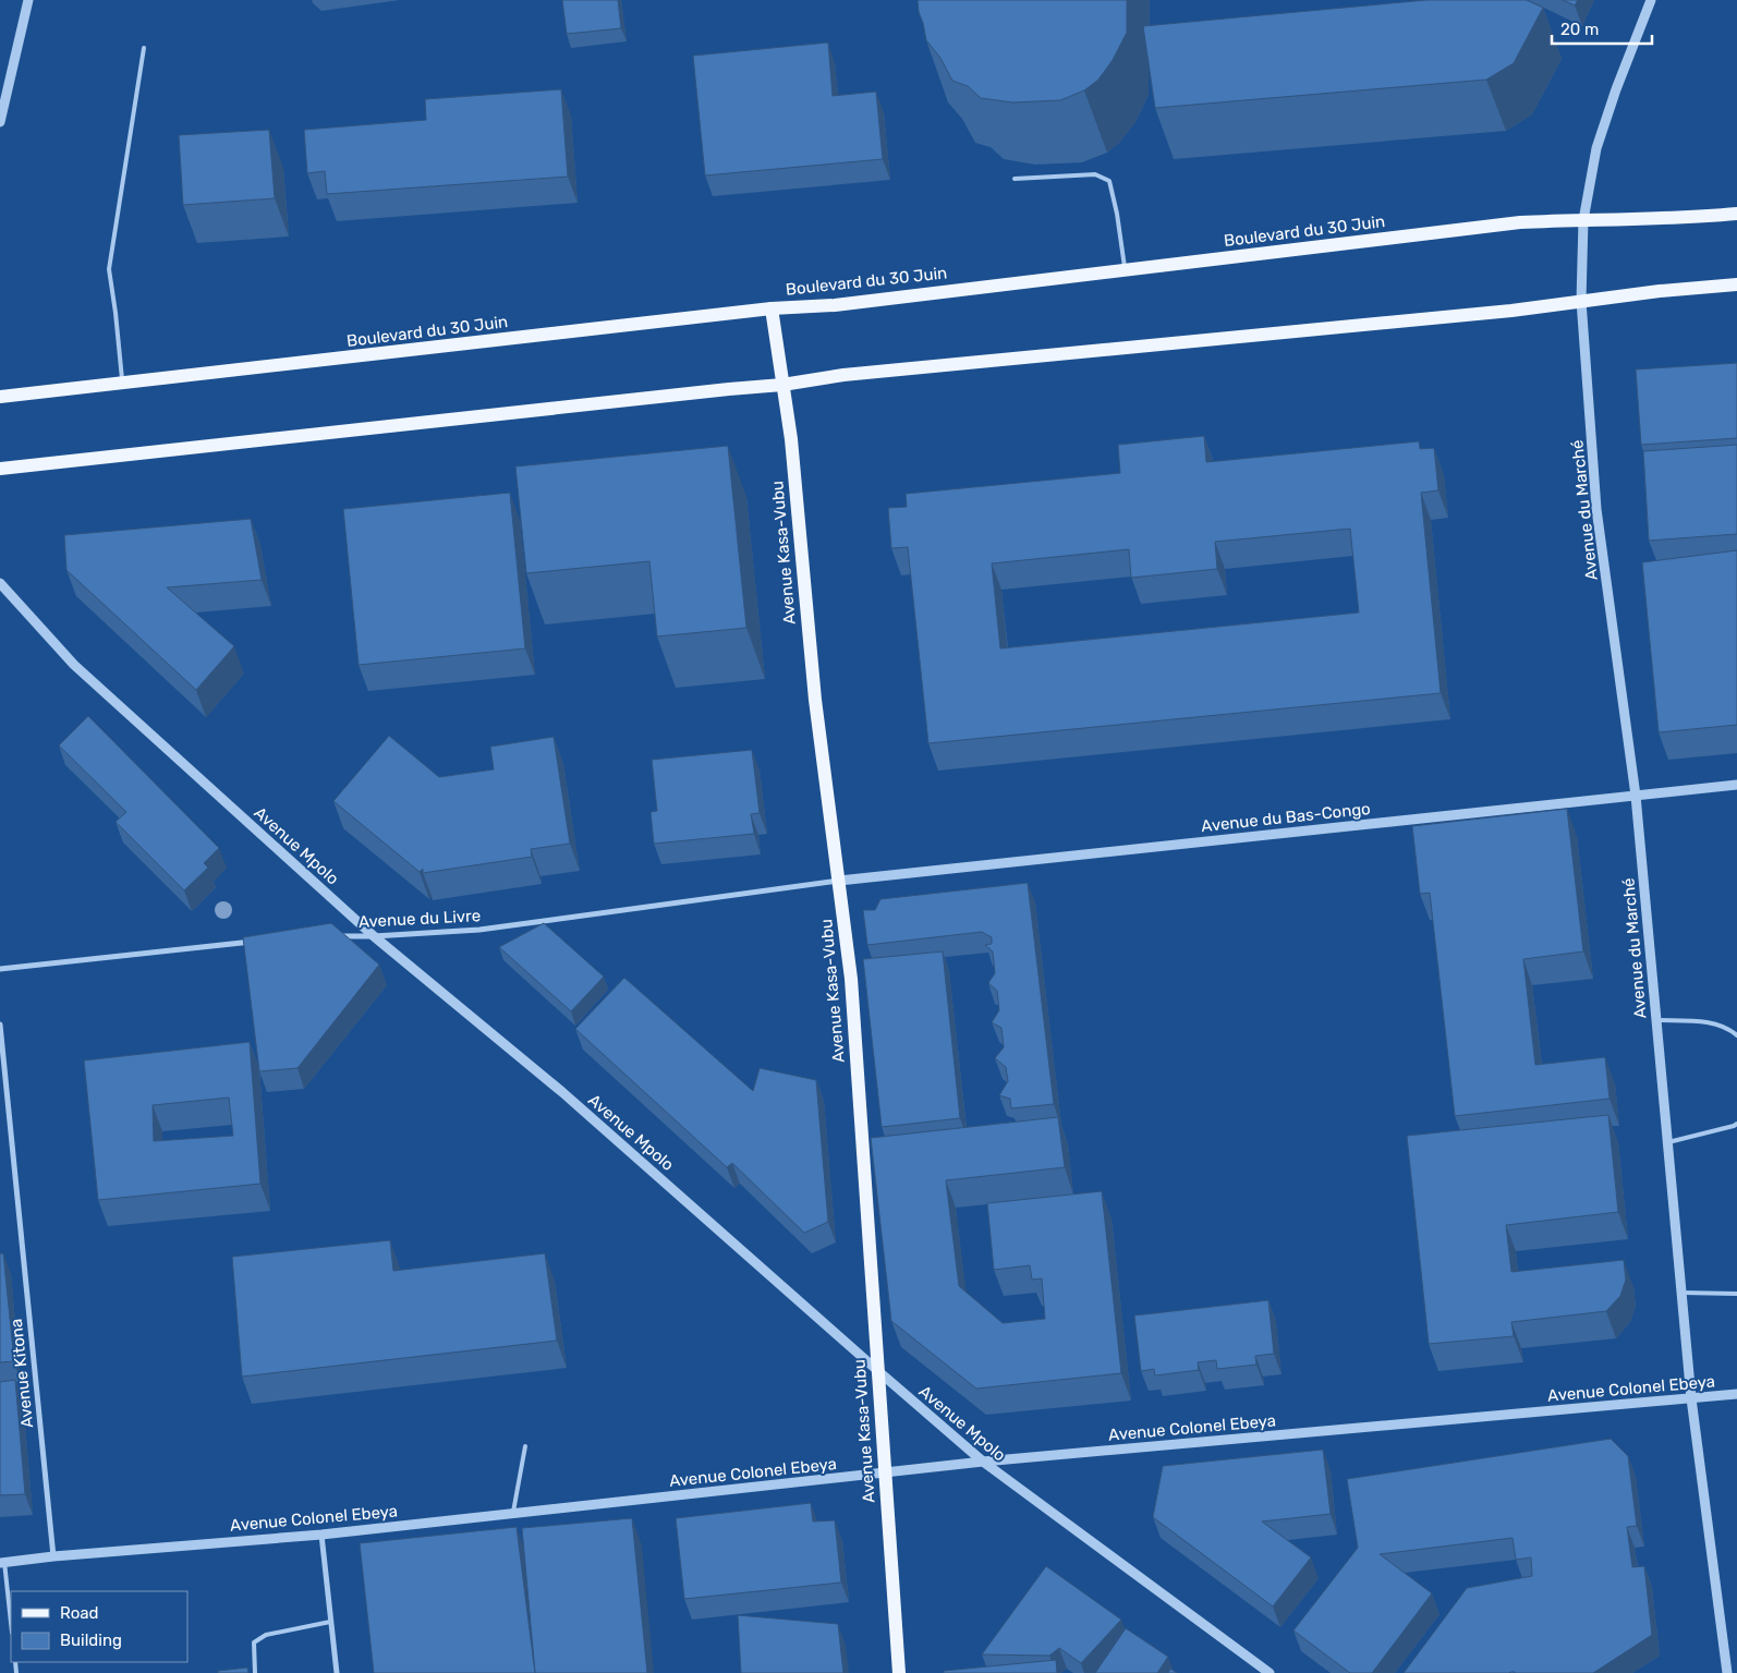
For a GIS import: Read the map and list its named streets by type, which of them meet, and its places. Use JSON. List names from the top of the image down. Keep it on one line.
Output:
{"streets":{"main road":["Boulevard du 30 Juin","Avenue Kasa-Vubu"],"street":["Avenue du Marché","Avenue du Bas-Congo","Avenue Mpolo","Avenue du Livre","Avenue Kitona","Avenue Colonel Ebeya"]},"crossings":[["Boulevard du 30 Juin","Avenue du Marché"],["Boulevard du 30 Juin","Avenue Kasa-Vubu"],["Avenue du Marché","Avenue du Bas-Congo"],["Avenue du Marché","Avenue Colonel Ebeya"],["Avenue Kasa-Vubu","Avenue du Bas-Congo"],["Avenue Kasa-Vubu","Avenue Mpolo"],["Avenue Kasa-Vubu","Avenue du Livre"],["Avenue Kasa-Vubu","Avenue Colonel Ebeya"],["Avenue du Bas-Congo","Avenue du Livre"],["Avenue Mpolo","Avenue du Livre"],["Avenue Mpolo","Avenue Colonel Ebeya"],["Avenue Kitona","Avenue Colonel Ebeya"]],"legend":["Road","Building"],"scale_bar":"20 m"}
